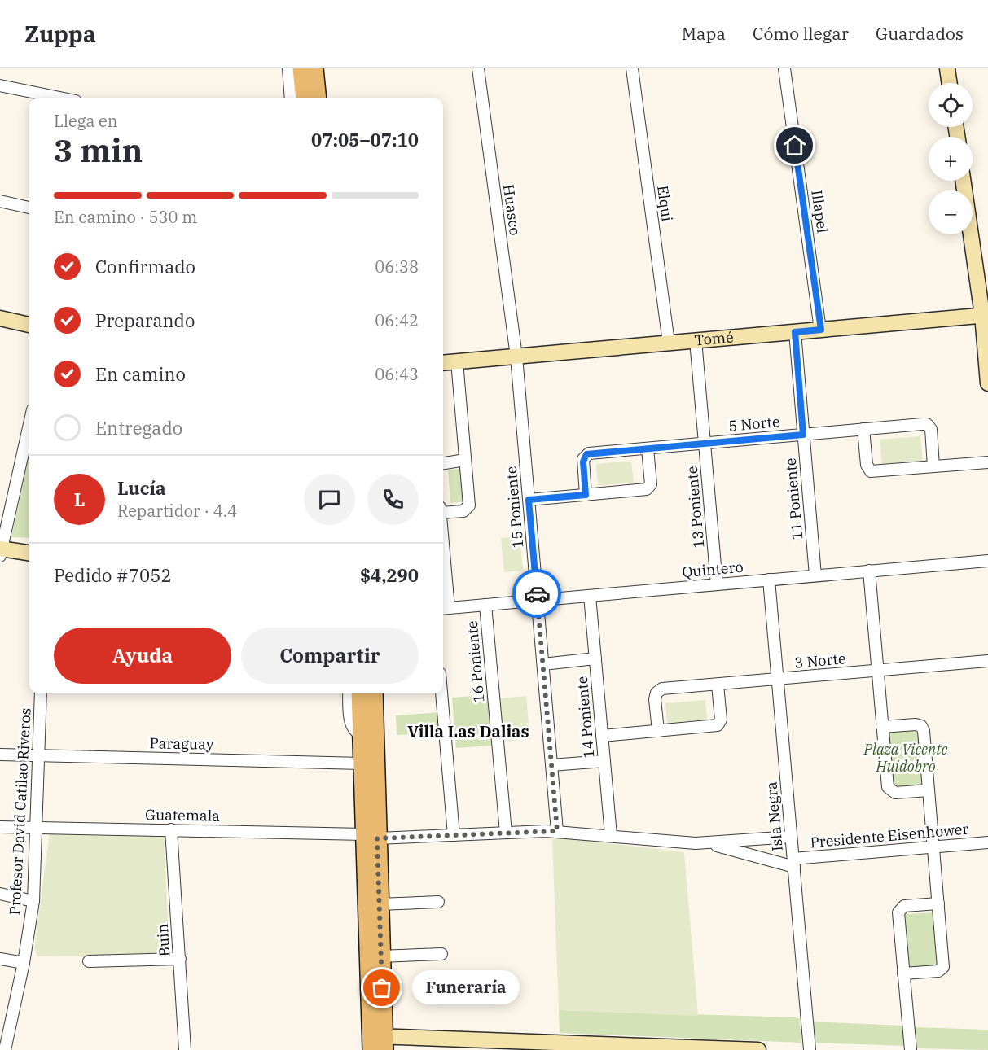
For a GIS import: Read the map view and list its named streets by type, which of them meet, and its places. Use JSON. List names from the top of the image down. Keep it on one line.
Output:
{"streets":{"street":["Elqui","Huasco","Illapel","Tomé","5 Norte","11 Poniente","15 Poniente","13 Poniente","Quintero","3 Norte","16 Poniente","14 Poniente","Paraguay","Profesor David Catilao Riveros","Guatemala","Isla Negra","Presidente Eisenhower","Buin"]},"crossings":[["Elqui","Tomé"],["Huasco","Tomé"],["Huasco","15 Poniente"],["Illapel","Tomé"],["Tomé","11 Poniente"],["Tomé","15 Poniente"],["Tomé","13 Poniente"],["5 Norte","11 Poniente"],["5 Norte","13 Poniente"],["11 Poniente","Quintero"],["15 Poniente","Quintero"],["15 Poniente","Presidente Eisenhower"],["13 Poniente","Quintero"],["Quintero","16 Poniente"],["Quintero","14 Poniente"],["Quintero","Isla Negra"],["3 Norte","Isla Negra"],["16 Poniente","Presidente Eisenhower"],["14 Poniente","Presidente Eisenhower"],["Paraguay","Profesor David Catilao Riveros"],["Profesor David Catilao Riveros","Guatemala"],["Guatemala","Presidente Eisenhower"],["Guatemala","Buin"],["Isla Negra","Presidente Eisenhower"]],"districts":["Villa Las Dalias"],"parks":["Plaza Vicente Huidobro"],"places":["Funeraría"],"page":{"header":"Zuppa","nav":["Mapa","Cómo llegar","Guardados"],"map_buttons":["+","−"],"heading":["3 min","Llega en","07:05–07:10"],"panel":["Lucía","Repartidor · 4.4","Pedido #7052","$4,290"],"bar":"En camino · 530 m","list":[["Confirmado","06:38"],["Preparando","06:42"],["En camino","06:43"],"Entregado"],"round":"L","buttons":["Ayuda","Compartir"],"bubble":"Funeraría"}}
